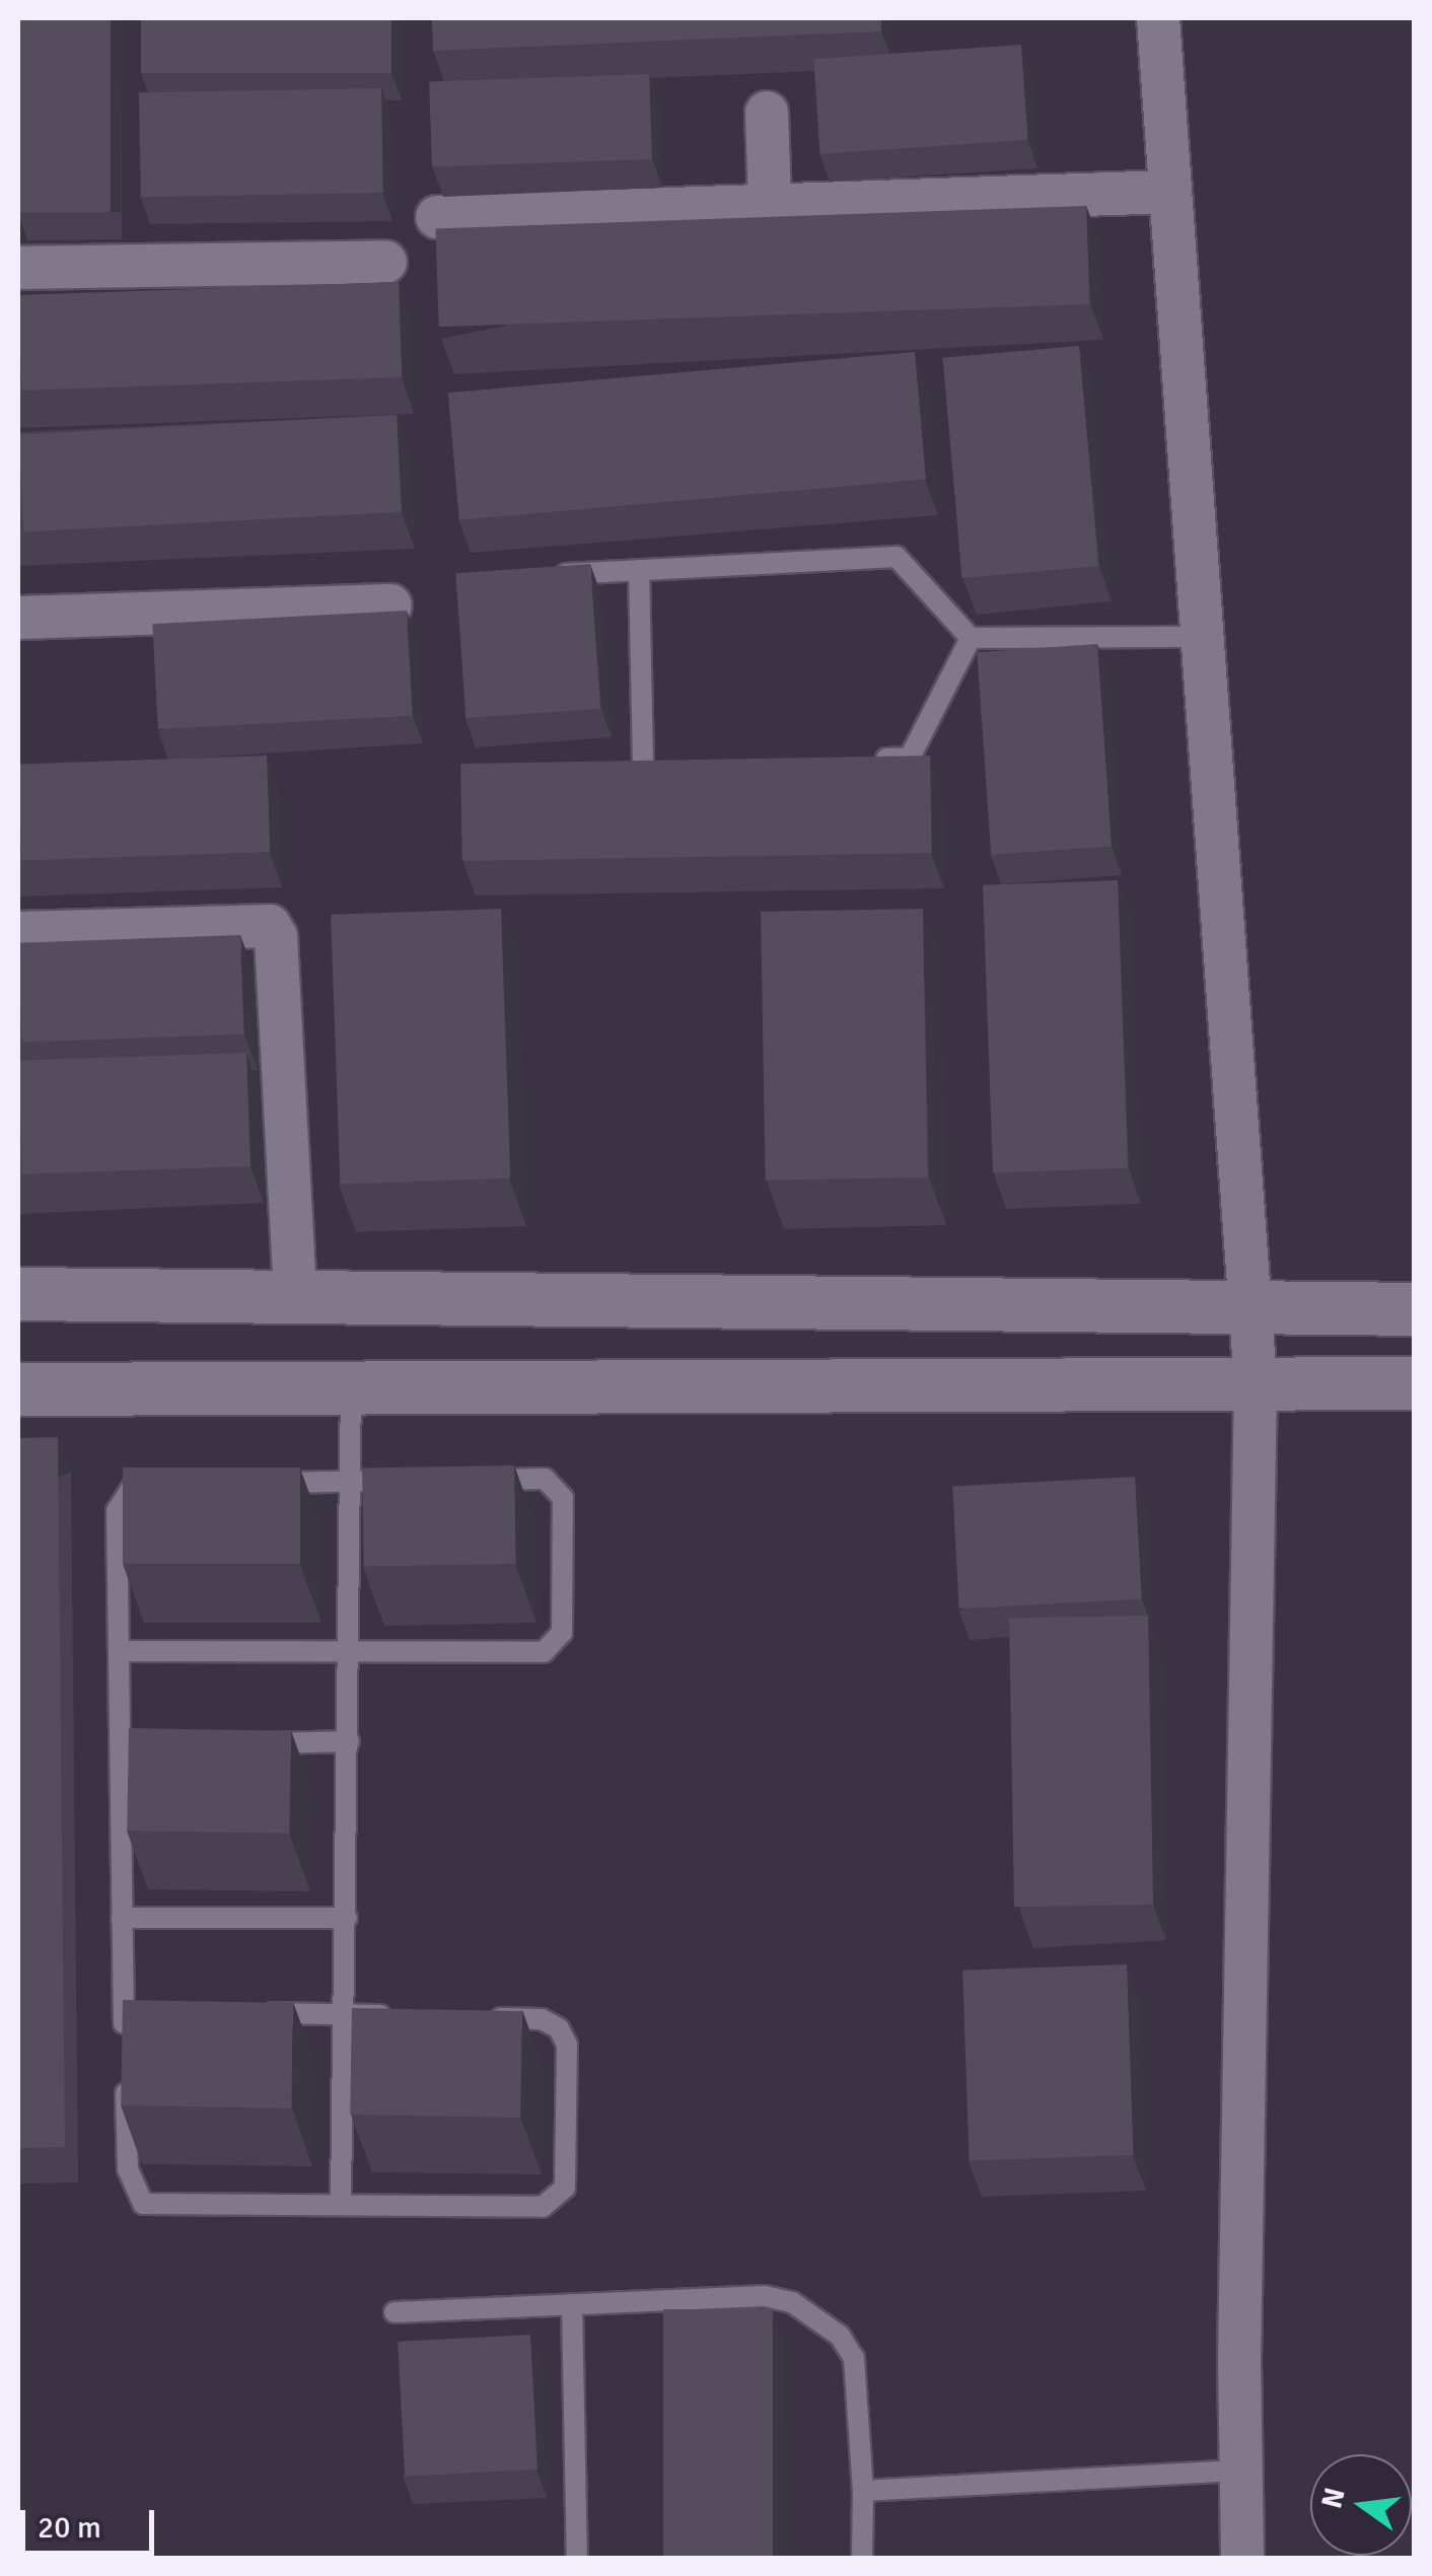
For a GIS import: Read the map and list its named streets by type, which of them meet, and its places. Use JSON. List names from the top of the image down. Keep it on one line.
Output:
{"scale_bar":"20 m","north":"left"}
